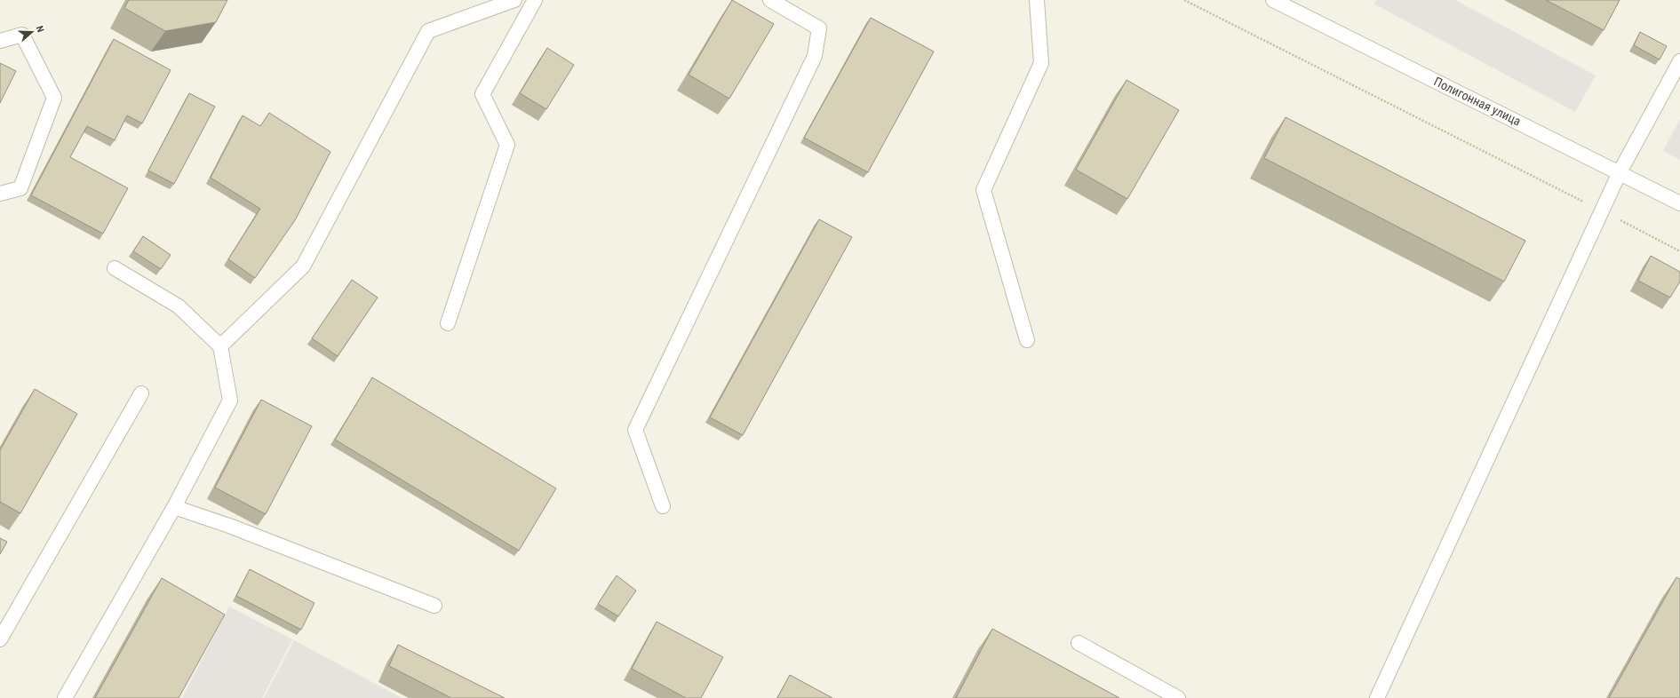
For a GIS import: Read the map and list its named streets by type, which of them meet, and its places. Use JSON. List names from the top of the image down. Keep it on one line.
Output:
{"streets":{"lane":["Полигонная улица"]},"north":"right"}
